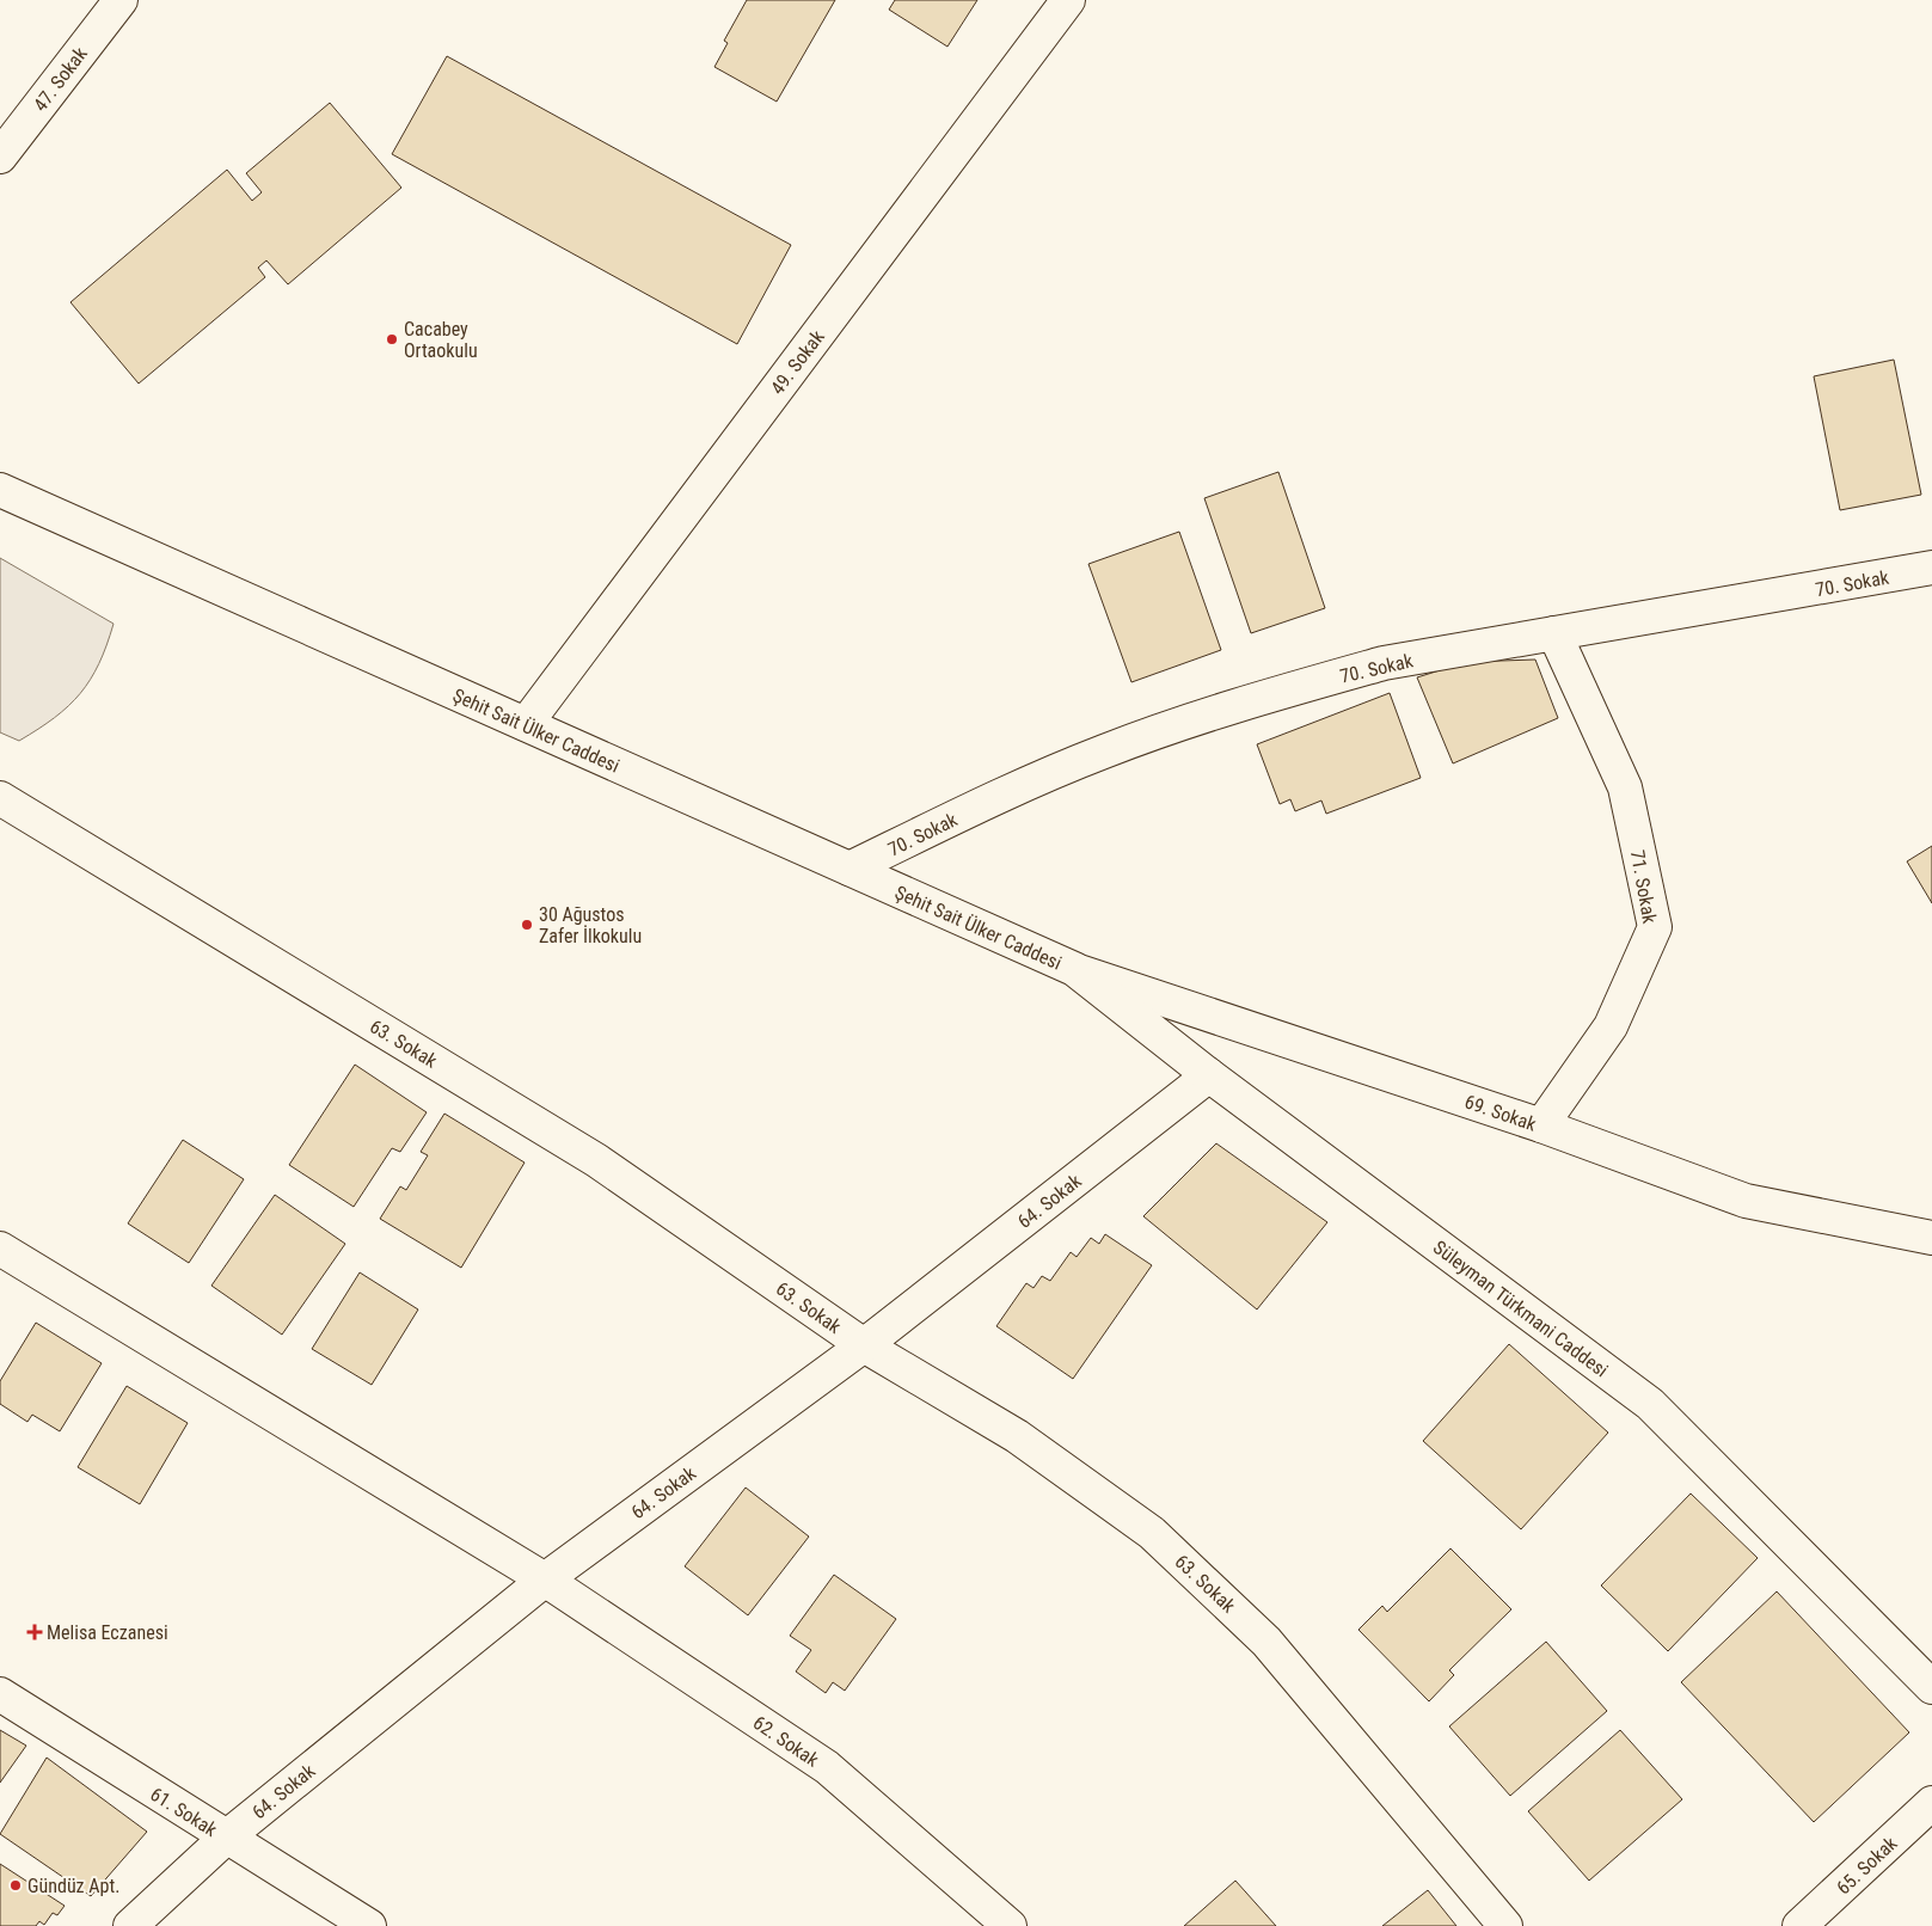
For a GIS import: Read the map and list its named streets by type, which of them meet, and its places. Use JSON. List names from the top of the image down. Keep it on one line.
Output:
{"streets":{"street":["47. Sokak","49. Sokak","70. Sokak","Şehit Sait Ülker Caddesi","71. Sokak","63. Sokak","69. Sokak","64. Sokak","Süleyman Türkmani Caddesi","62. Sokak","61. Sokak","65. Sokak"]},"crossings":[["49. Sokak","Şehit Sait Ülker Caddesi"],["70. Sokak","Şehit Sait Ülker Caddesi"],["70. Sokak","71. Sokak"],["Şehit Sait Ülker Caddesi","69. Sokak"],["Şehit Sait Ülker Caddesi","Süleyman Türkmani Caddesi"],["71. Sokak","69. Sokak"],["63. Sokak","64. Sokak"],["69. Sokak","Süleyman Türkmani Caddesi"],["64. Sokak","Süleyman Türkmani Caddesi"],["64. Sokak","62. Sokak"],["64. Sokak","61. Sokak"]],"places":{"other":["Cacabey Ortaokulu","30 Ağustos Zafer İlkokulu","Gündüz Apt."],"health":["Melisa Eczanesi"]}}
